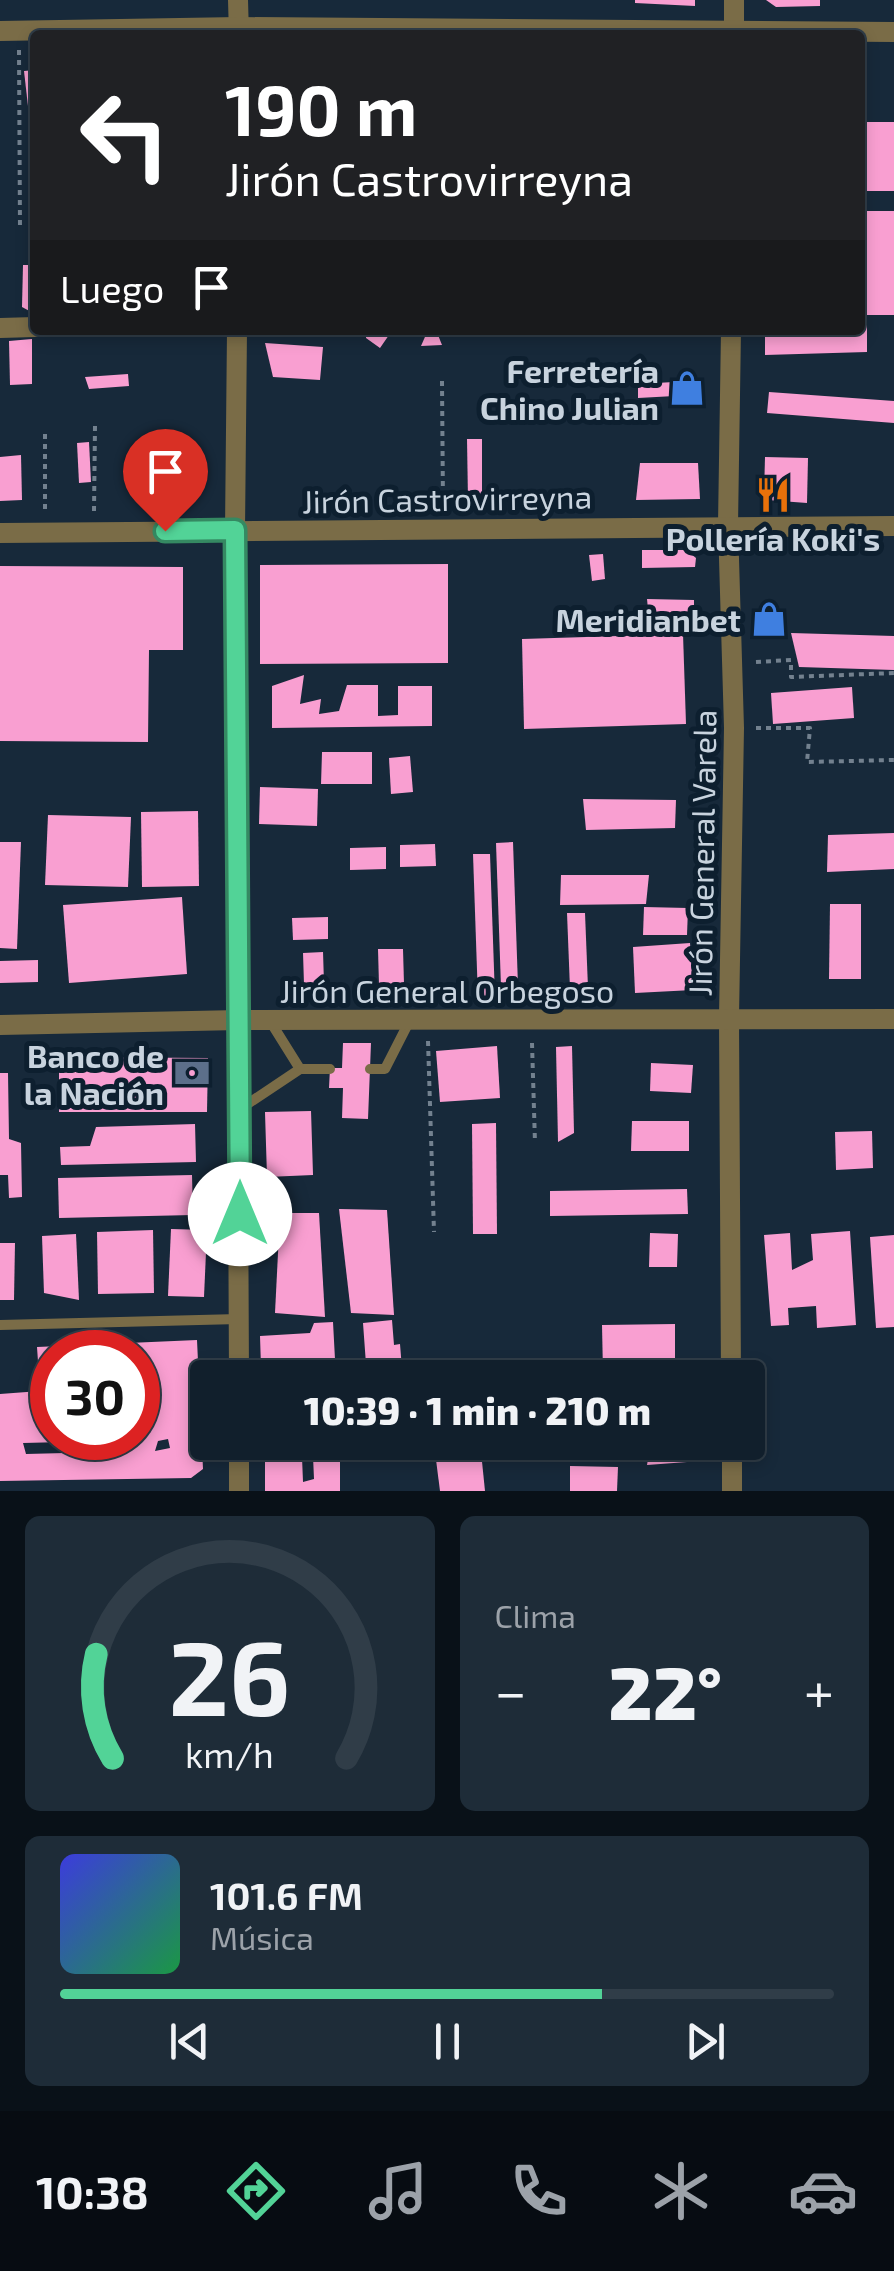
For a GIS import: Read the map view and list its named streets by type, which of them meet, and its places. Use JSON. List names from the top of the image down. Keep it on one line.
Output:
{"streets":{"street":["Jirón Castrovirreyna","Jirón General Varela","Jirón General Orbegoso"]},"crossings":[["Jirón Castrovirreyna","Jirón General Varela"],["Jirón General Varela","Jirón General Orbegoso"]],"places":{"shop":["Ferretería Chino Julian","Meridianbet"],"restaurant":["Pollería Koki's"],"bank":["Banco de la Nación"]},"page":{"turn":["190 m","Jirón Castrovirreyna"],"then":"Luego","limit":"30","trip":"10:39 · 1 min · 210 m","tile":"Clima","heat":["−","22°","+"],"song":["101.6 FM","Música"],"tabs":"10:38","gauge":["26","km/h"]}}
